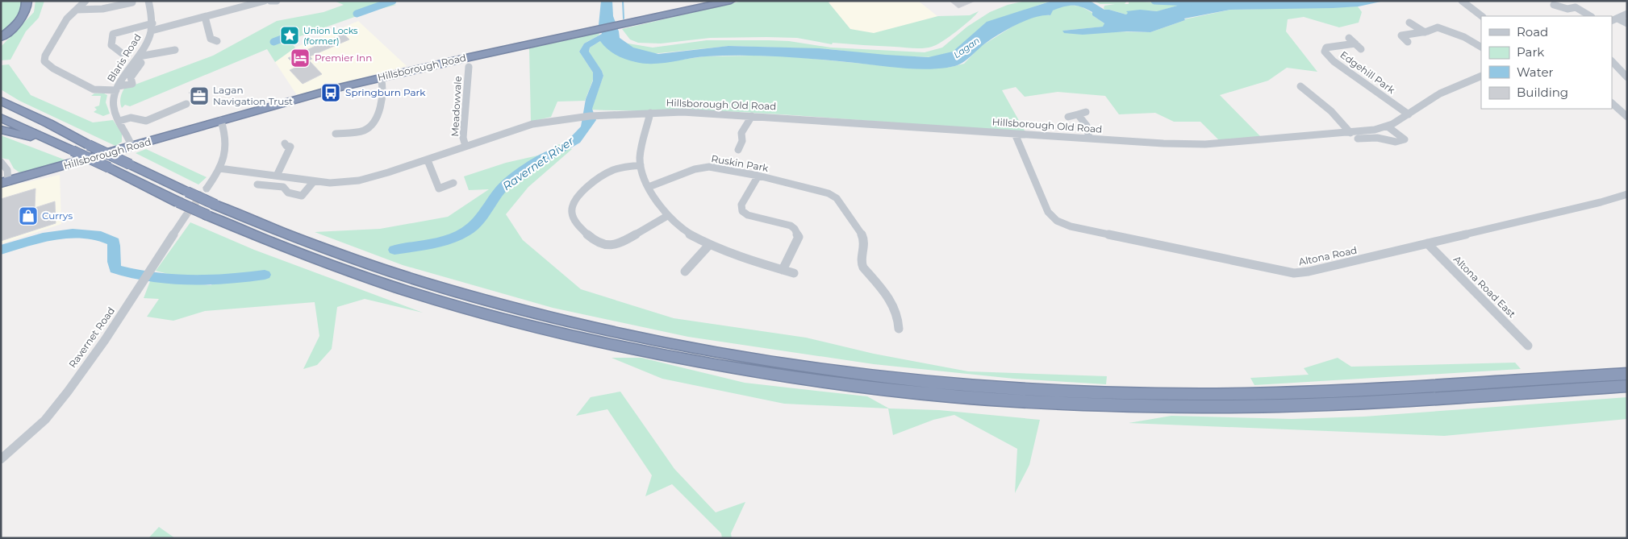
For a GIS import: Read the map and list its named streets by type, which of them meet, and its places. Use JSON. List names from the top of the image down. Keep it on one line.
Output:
{"streets":{"highway":["Hillsborough Road"],"street":["Blaris Road","Edgehill Park","Hillsborough Old Road","Meadowvale","Ruskin Park","Altona Road","Altona Road East","Ravernet Road"]},"crossings":[["Blaris Road","Hillsborough Road"],["Hillsborough Old Road","Meadowvale"],["Hillsborough Old Road","Altona Road"],["Altona Road","Altona Road East"]],"water":["Lagan","Ravernet River"],"places":{"place":["Union Locks (former)"],"hotel":["Premier Inn"],"bus stop":["Springburn Park"],"office":["Lagan Navigation Trust"],"shop":["Currys"]},"legend":["Road","Park","Water","Building"]}
